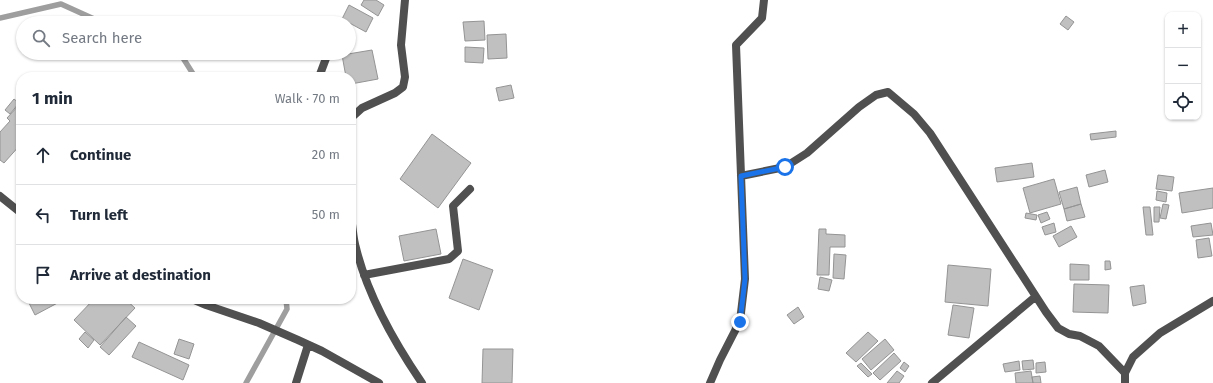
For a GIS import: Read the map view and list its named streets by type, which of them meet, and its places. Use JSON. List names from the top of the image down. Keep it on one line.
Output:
{"page":{"map_buttons":["+","−"],"search":"Search here","heading":["1 min","Walk · 70 m"],"list":[["Continue","20 m"],["Turn left","50 m"],"Arrive at destination"]}}
